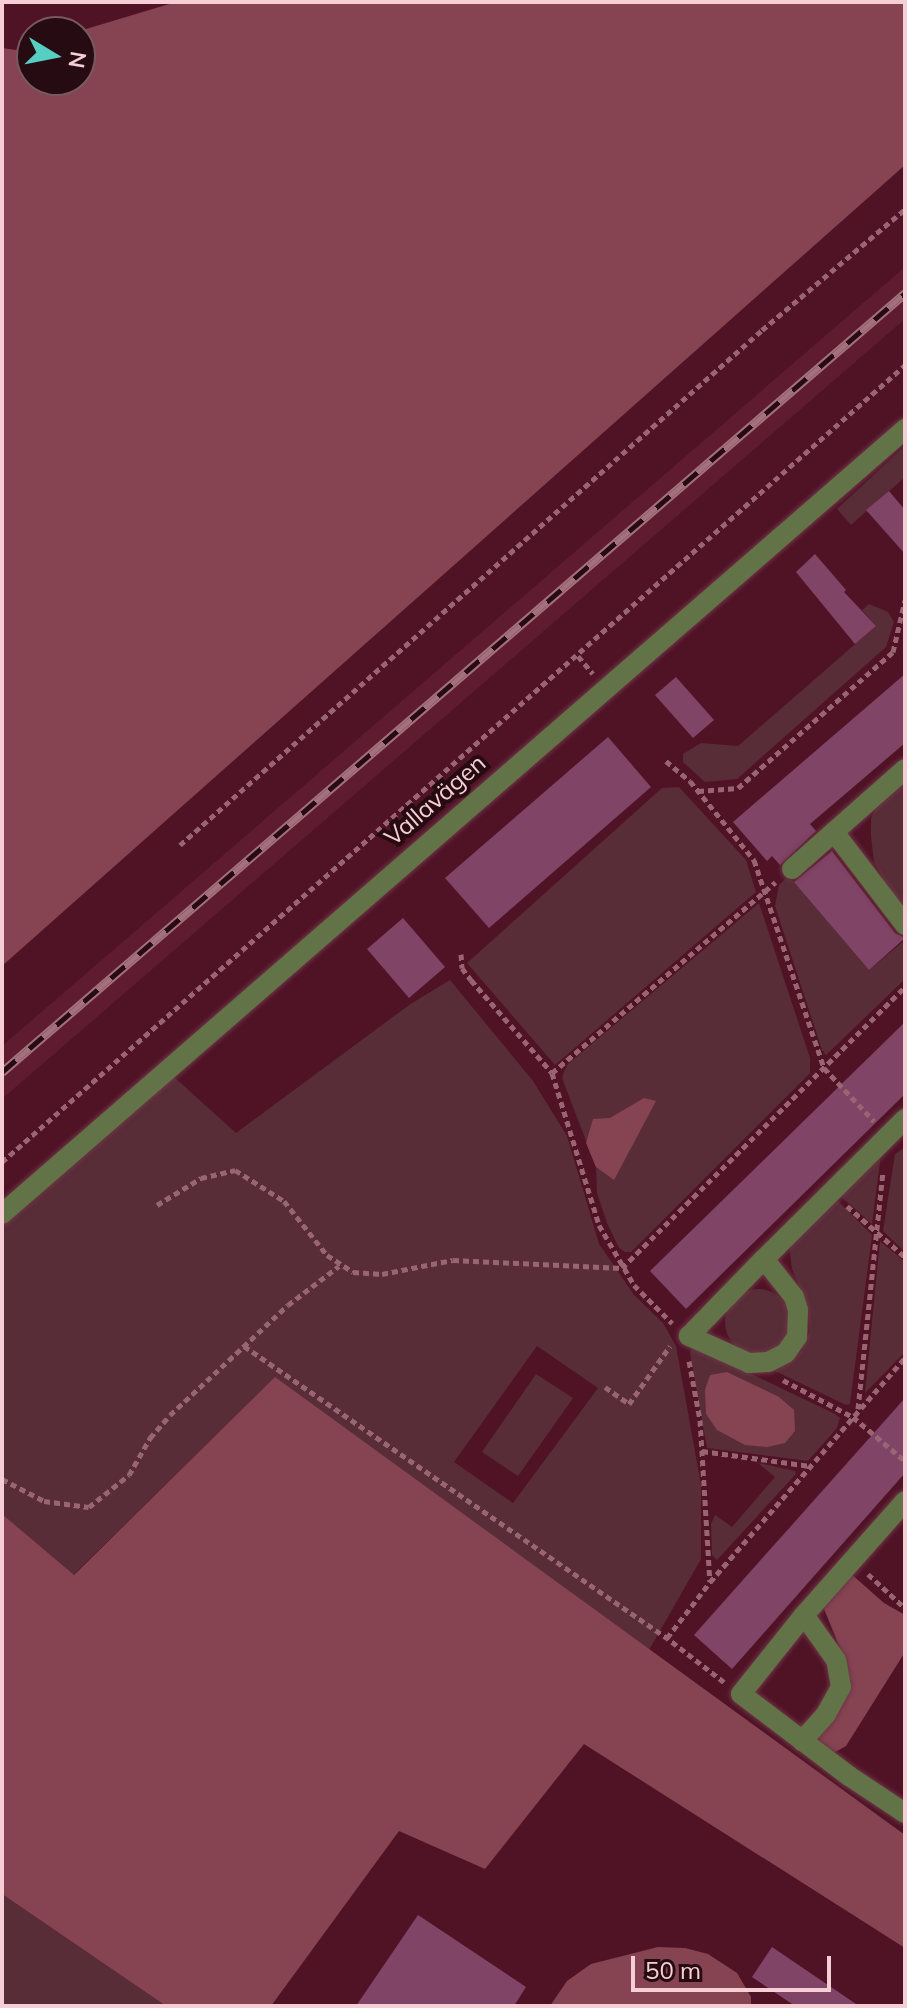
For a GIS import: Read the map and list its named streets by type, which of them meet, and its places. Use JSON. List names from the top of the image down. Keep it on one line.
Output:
{"streets":{"street":["Vallavägen"]},"scale_bar":"50 m","north":"right"}
